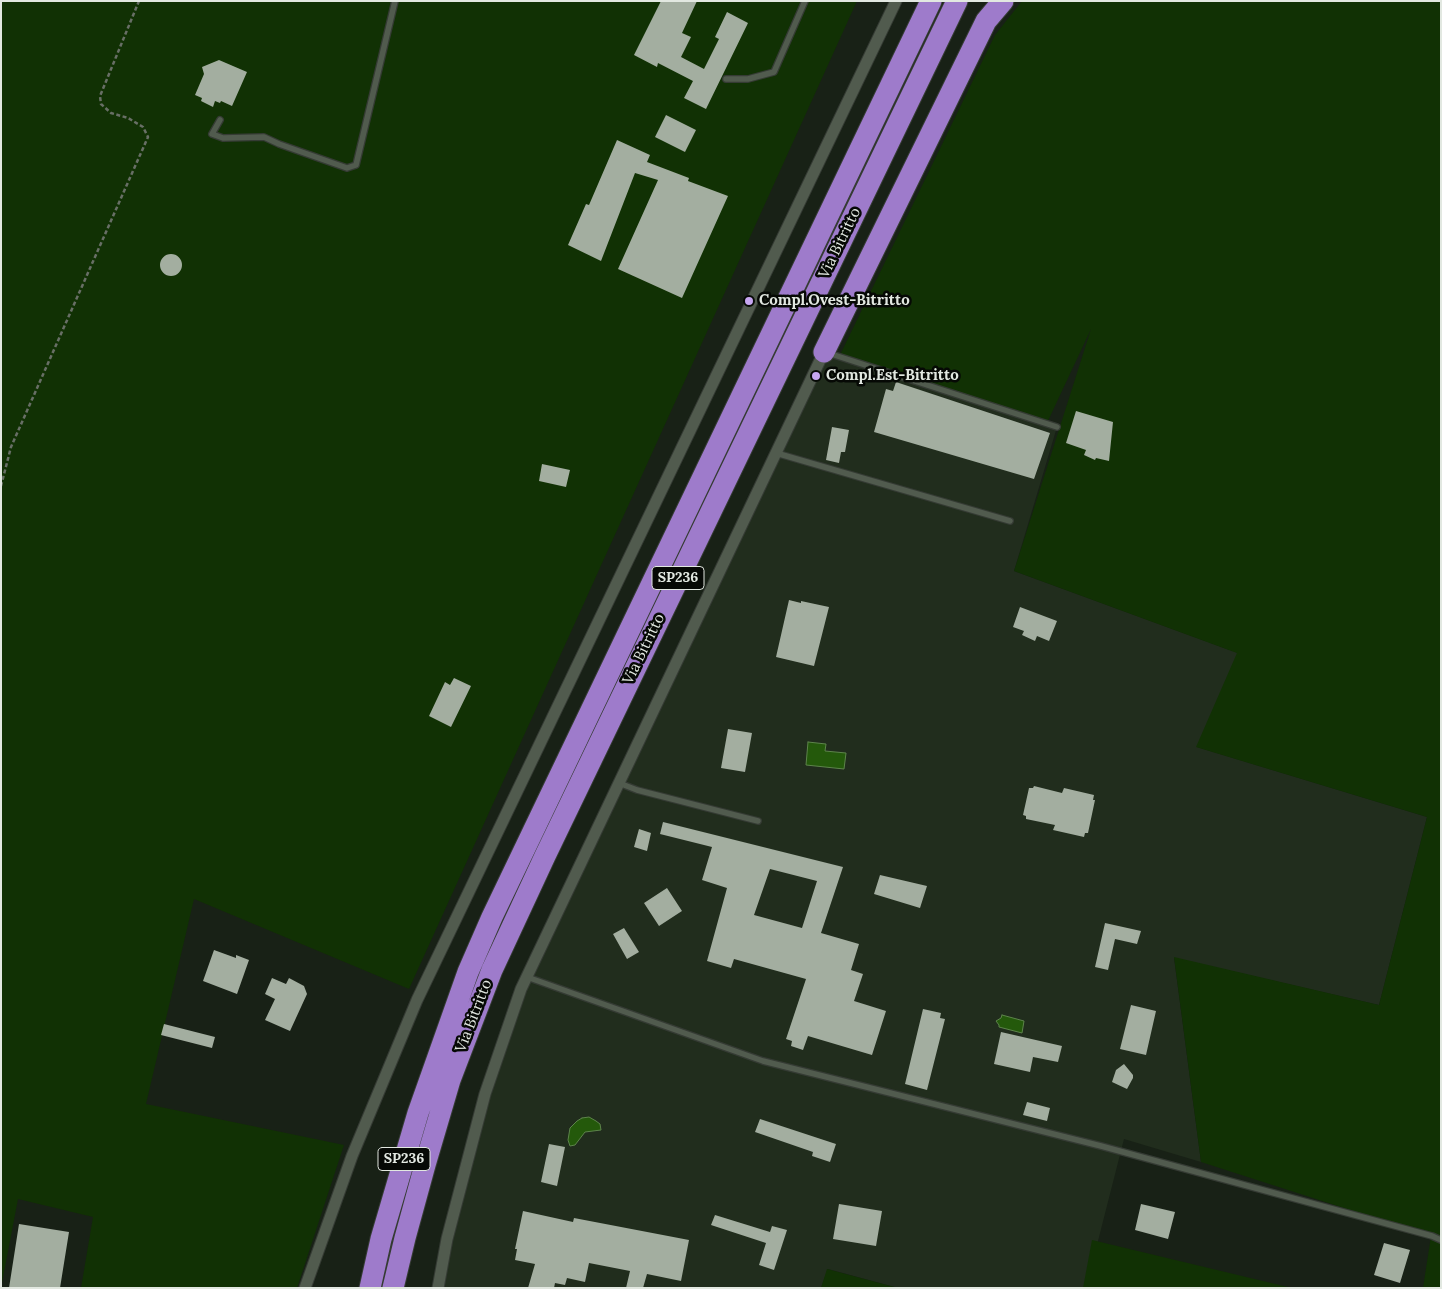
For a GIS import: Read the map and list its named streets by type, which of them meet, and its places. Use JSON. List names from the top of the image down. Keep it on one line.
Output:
{"streets":{"highway":["Via Bitritto","SP236"]},"places":["Compl.Ovest-Bitritto","Compl.Est-Bitritto"]}
